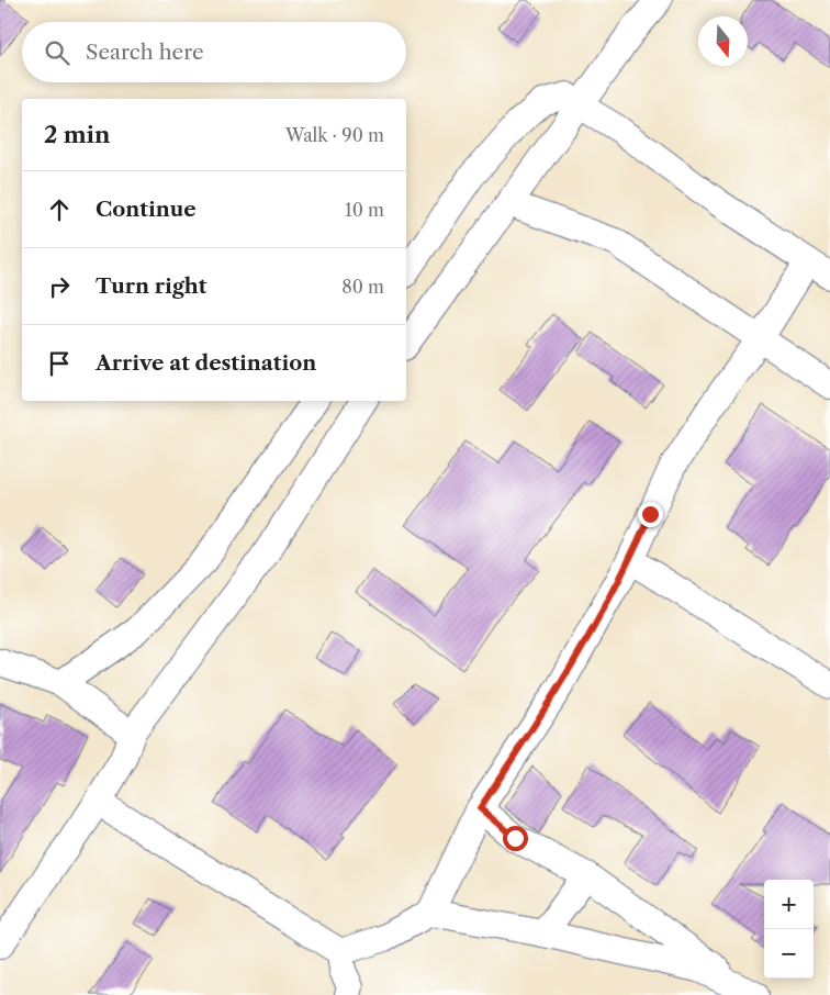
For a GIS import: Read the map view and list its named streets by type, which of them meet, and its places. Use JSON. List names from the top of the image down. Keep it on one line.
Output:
{"north":"bottom","page":{"search":"Search here","heading":["2 min","Walk · 90 m"],"list":[["Continue","10 m"],["Turn right","80 m"],"Arrive at destination"],"map_buttons":["+","−"]}}
